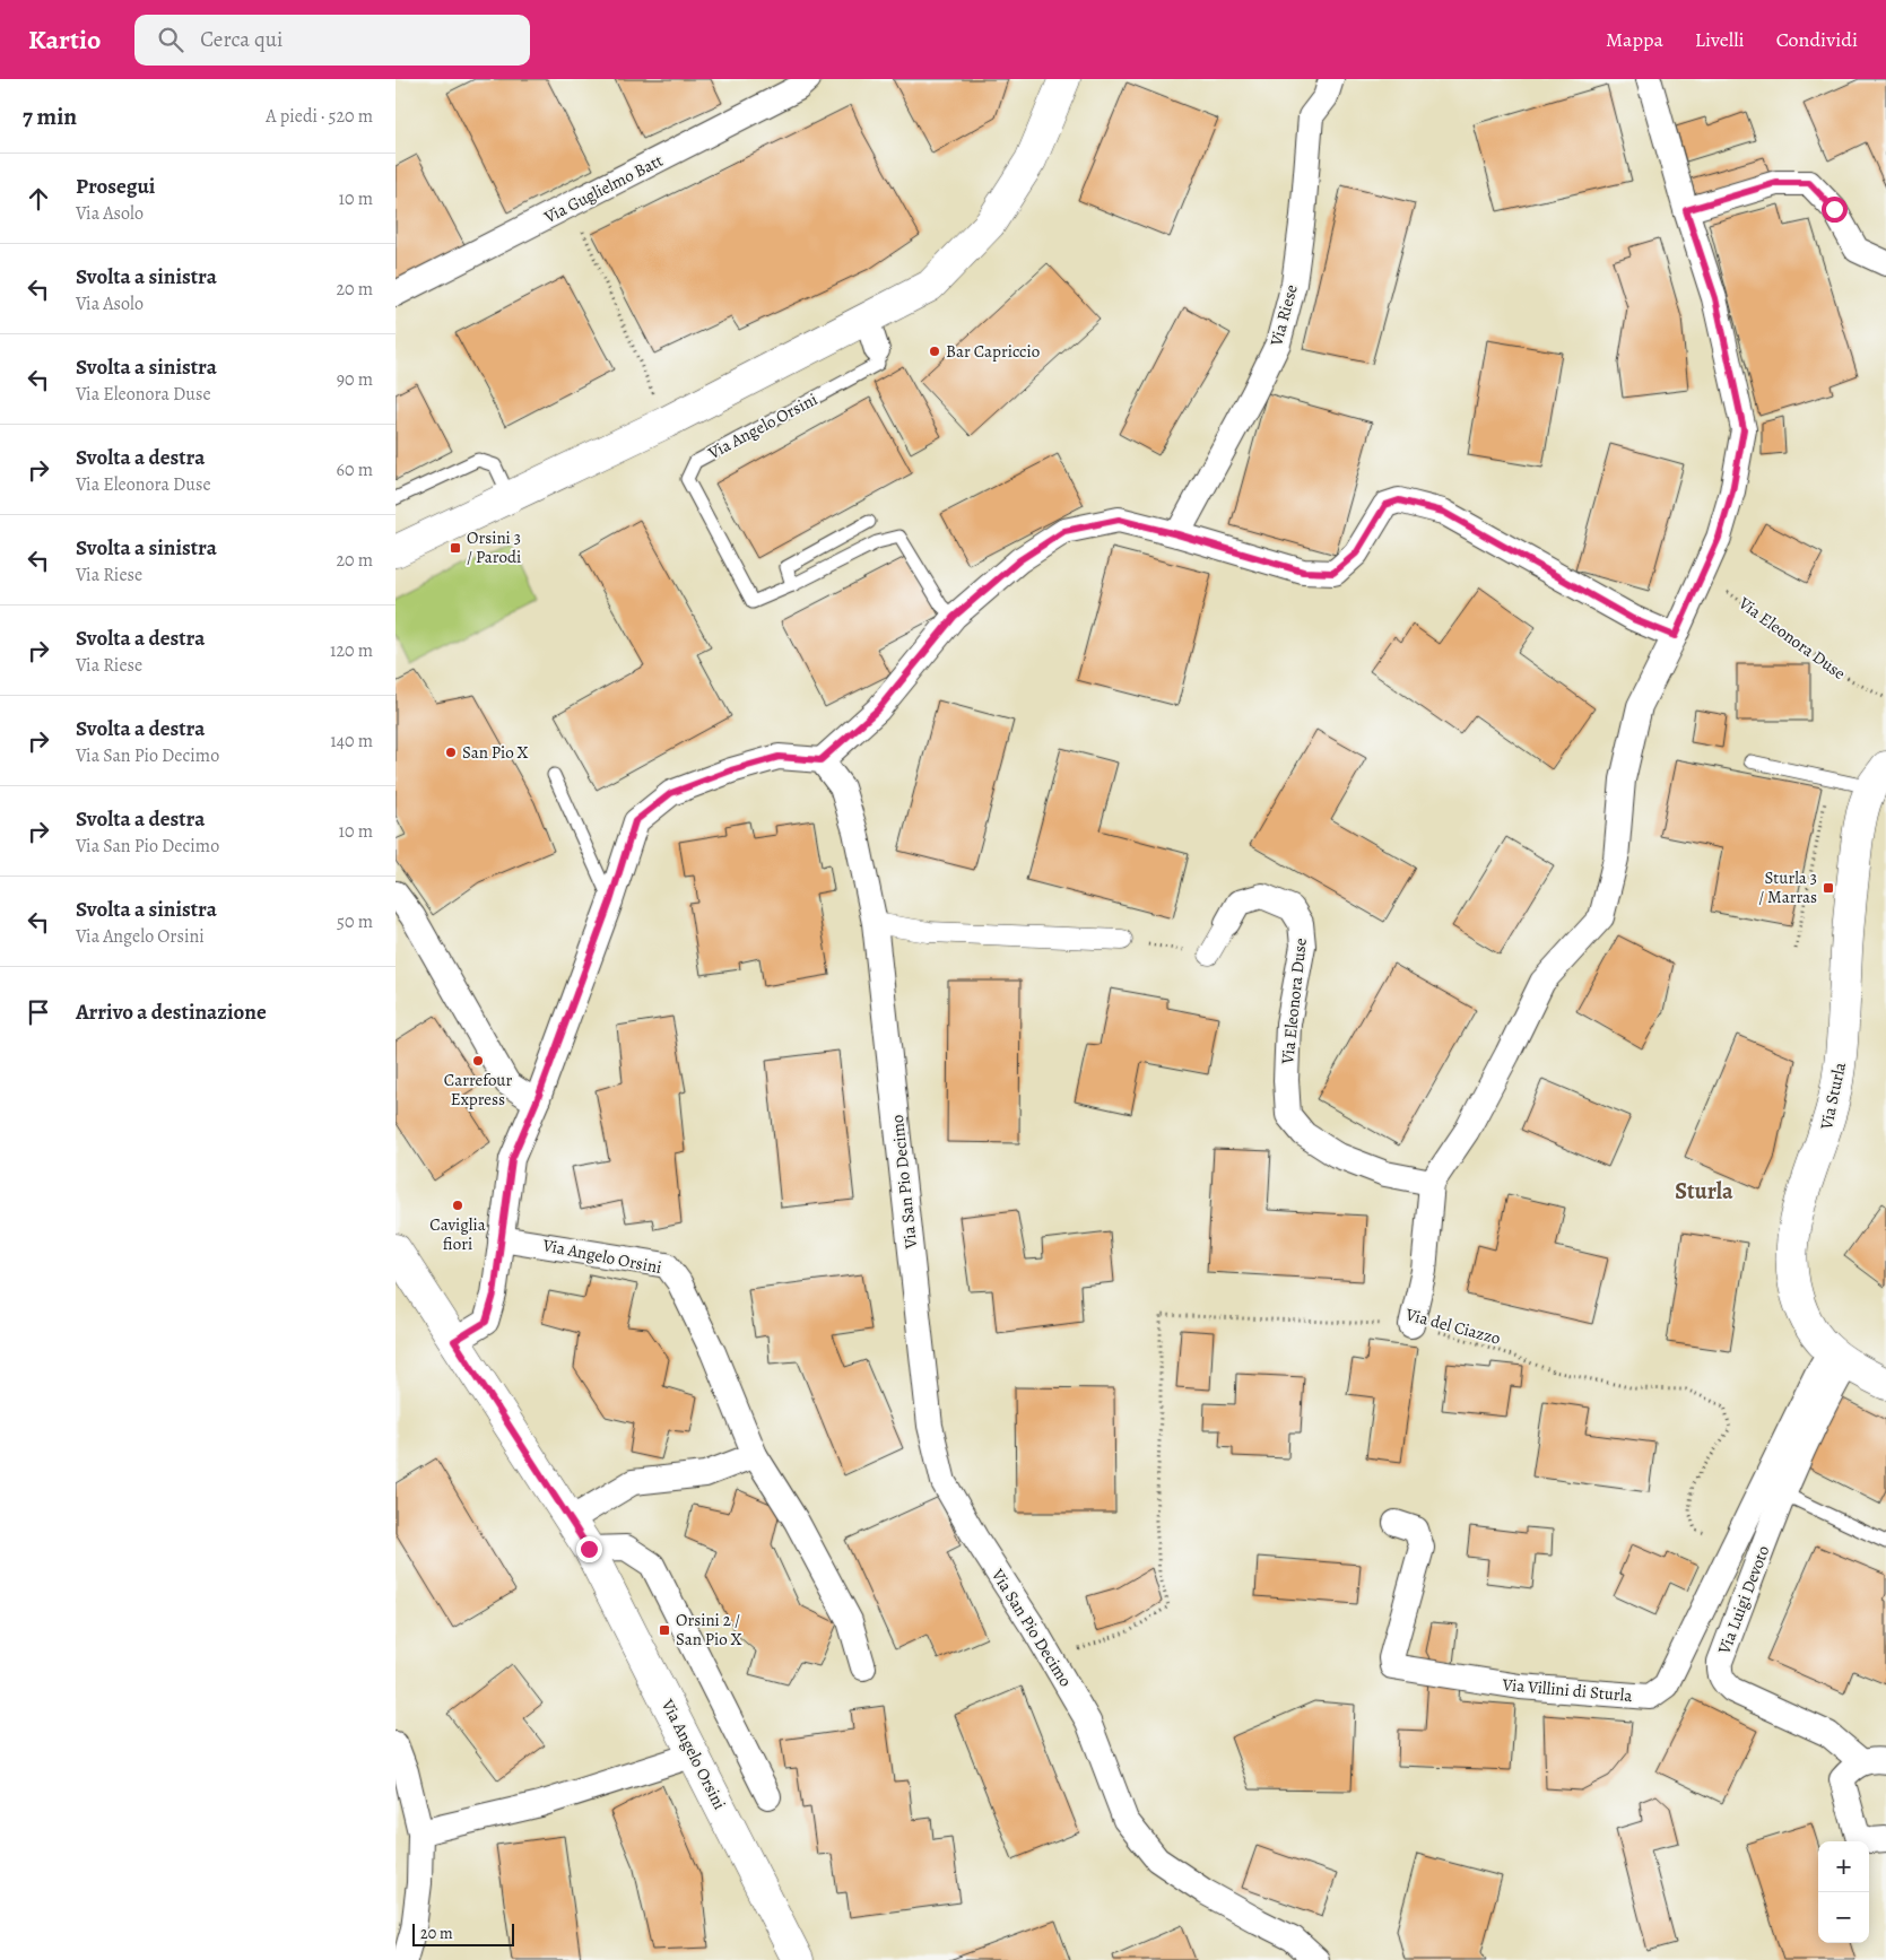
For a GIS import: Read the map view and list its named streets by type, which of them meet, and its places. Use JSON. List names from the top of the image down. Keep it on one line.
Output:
{"streets":{"street":["Via Guglielmo Batt","Via Riese","Via Angelo Orsini","Via Eleonora Duse","Via Sturla","Via San Pio Decimo","Via Luigi Devoto","Via Villini di Sturla"],"path":["Via del Ciazzo"]},"crossings":[["Via Sturla","Via Luigi Devoto"],["Via Sturla","Via Villini di Sturla"],["Via San Pio Decimo","Via del Ciazzo"],["Via Luigi Devoto","Via Villini di Sturla"]],"districts":["Sturla"],"places":{"other":["Bar Capriccio","San Pio X","Carrefour Express","Caviglia fiori"],"transit":["Orsini 3 / Parodi","Sturla 3 / Marras","Orsini 2 / San Pio X"]},"scale_bar":"20 m","page":{"header":"Kartio","search":"Cerca qui","nav":["Mappa","Livelli","Condividi"],"heading":["7 min","A piedi · 520 m"],"list":[["Prosegui","Via Asolo","10 m"],["Svolta a sinistra","Via Asolo","20 m"],["Svolta a sinistra","Via Eleonora Duse","90 m"],["Svolta a destra","Via Eleonora Duse","60 m"],["Svolta a sinistra","Via Riese","20 m"],["Svolta a destra","Via Riese","120 m"],["Svolta a destra","Via San Pio Decimo","140 m"],["Svolta a destra","Via San Pio Decimo","10 m"],["Svolta a sinistra","Via Angelo Orsini","50 m"],"Arrivo a destinazione"],"map_buttons":["+","−"],"scale":"20 m"}}
